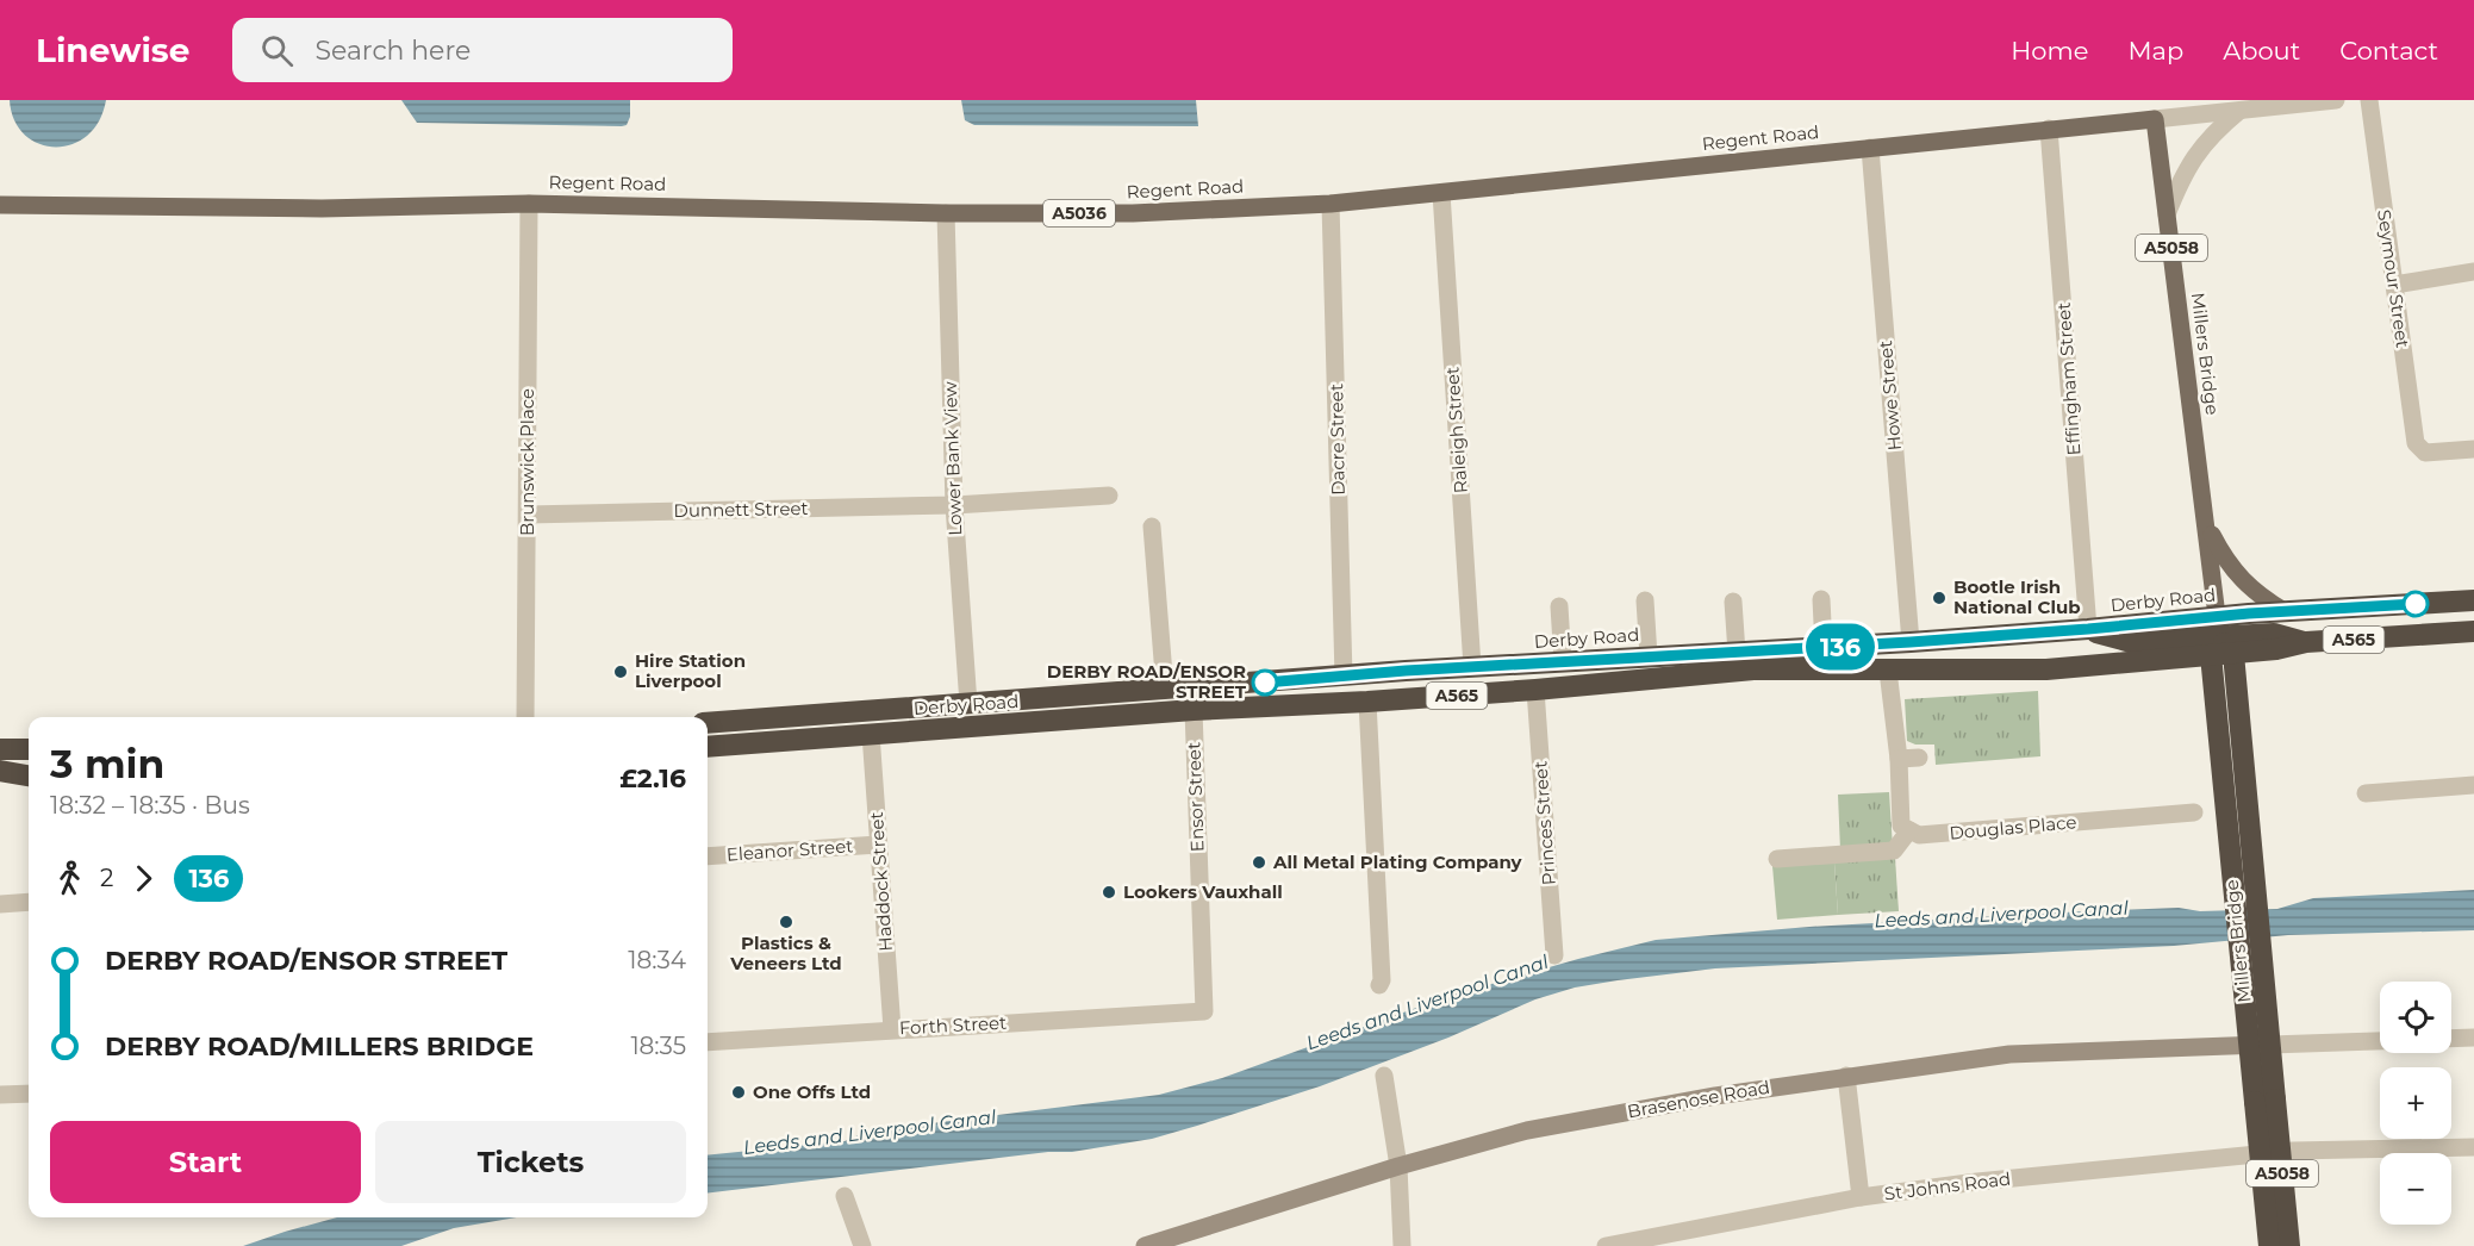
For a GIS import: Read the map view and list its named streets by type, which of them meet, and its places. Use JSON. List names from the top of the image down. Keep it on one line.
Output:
{"streets":{"highway":["A5058","Millers Bridge","Derby Road","A565"],"main road":["Regent Road","A5036","Brasenose Road"],"street":["Seymour Street","Effingham Street","Howe Street","Raleigh Street","Dacre Street","Lower Bank View","Brunswick Place","Dunnett Street","Ensor Street","Princes Street","Douglas Place","Eleanor Street","Haddock Street","Forth Street","St Johns Road"]},"crossings":[["Regent Road","Millers Bridge"],["Regent Road","Effingham Street"],["Regent Road","Howe Street"],["Regent Road","Raleigh Street"],["Regent Road","Dacre Street"],["Regent Road","Lower Bank View"],["Regent Road","Brunswick Place"],["Millers Bridge","Derby Road"],["Millers Bridge","Brasenose Road"],["Effingham Street","Derby Road"],["Howe Street","Derby Road"],["Raleigh Street","Derby Road"],["Dacre Street","Derby Road"],["Lower Bank View","Dunnett Street"],["Lower Bank View","Derby Road"],["Brunswick Place","Dunnett Street"],["Derby Road","Ensor Street"],["Derby Road","Princes Street"],["Derby Road","Haddock Street"],["Ensor Street","Forth Street"],["Eleanor Street","Haddock Street"],["Haddock Street","Forth Street"]],"water":["Leeds and Liverpool Canal"],"places":["Bootle Irish National Club","Hire Station Liverpool","DERBY ROAD/ENSOR STREET","All Metal Plating Company","Lookers Vauxhall","Plastics & Veneers Ltd","One Offs Ltd"],"lines":["bus line 136"],"page":{"header":"Linewise","search":"Search here","nav":["Home","Map","About","Contact"],"on_map":"136","heading":["3 min","18:32 – 18:35 · Bus","£2.16"],"legs":["2","136"],"list":[{"name":"DERBY ROAD/ENSOR STREET","value":"18:34"},{"name":"DERBY ROAD/MILLERS BRIDGE","value":"18:35"}],"map_buttons":["+","−"],"buttons":["Start","Tickets"]}}
